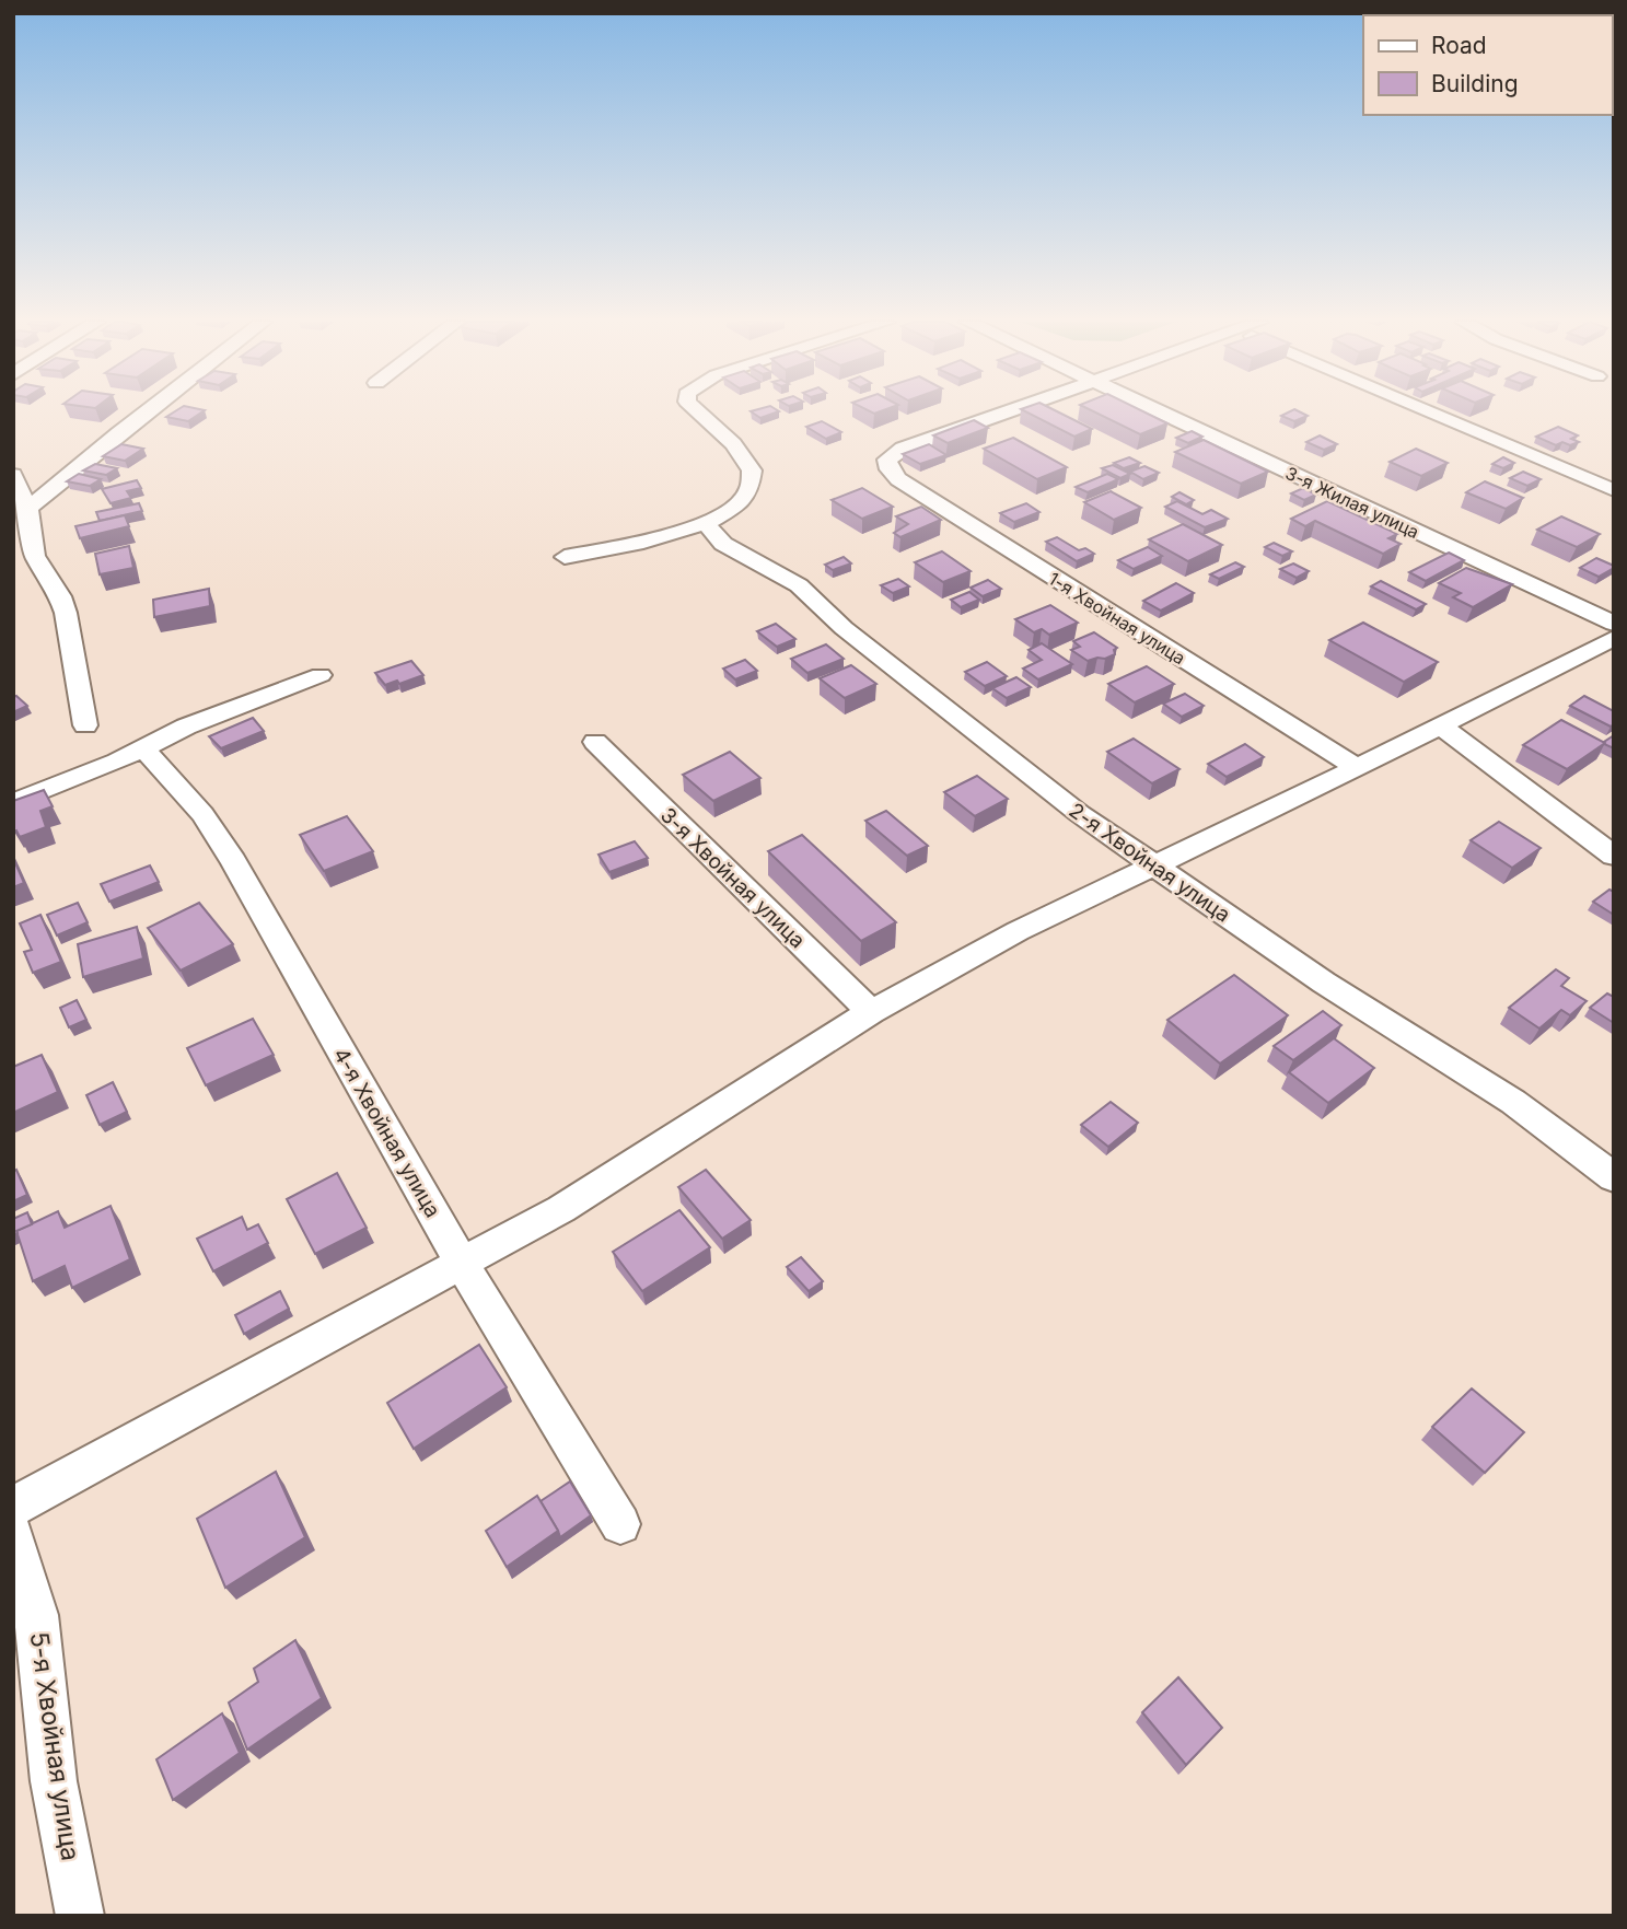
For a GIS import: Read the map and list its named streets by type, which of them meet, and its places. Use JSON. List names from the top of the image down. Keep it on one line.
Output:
{"streets":{"street":["3-я Жилая улица","1-я Хвойная улица","2-я Хвойная улица","3-я Хвойная улица","4-я Хвойная улица","5-я Хвойная улица"]},"legend":["Road","Building"]}
